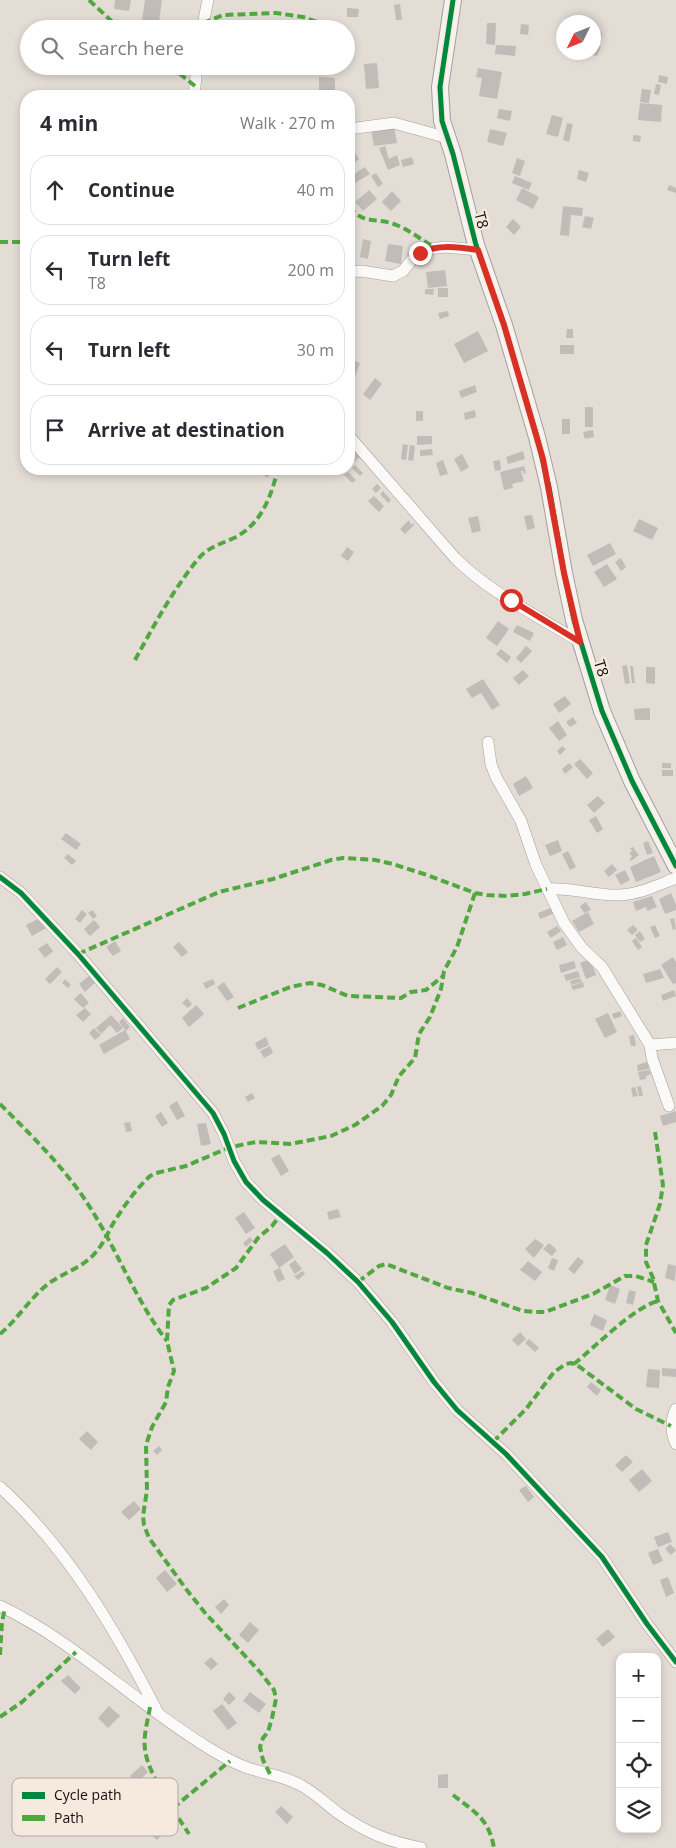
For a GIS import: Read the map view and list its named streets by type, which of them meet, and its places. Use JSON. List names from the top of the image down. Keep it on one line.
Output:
{"streets":{"street":["T8"]},"legend":["Cycle path","Path"],"north":"bottom left","page":{"search":"Search here","heading":["4 min","Walk · 270 m"],"list":[["Continue","40 m"],["Turn left","T8","200 m"],["Turn left","30 m"],"Arrive at destination"],"map_buttons":["+","−"]}}
